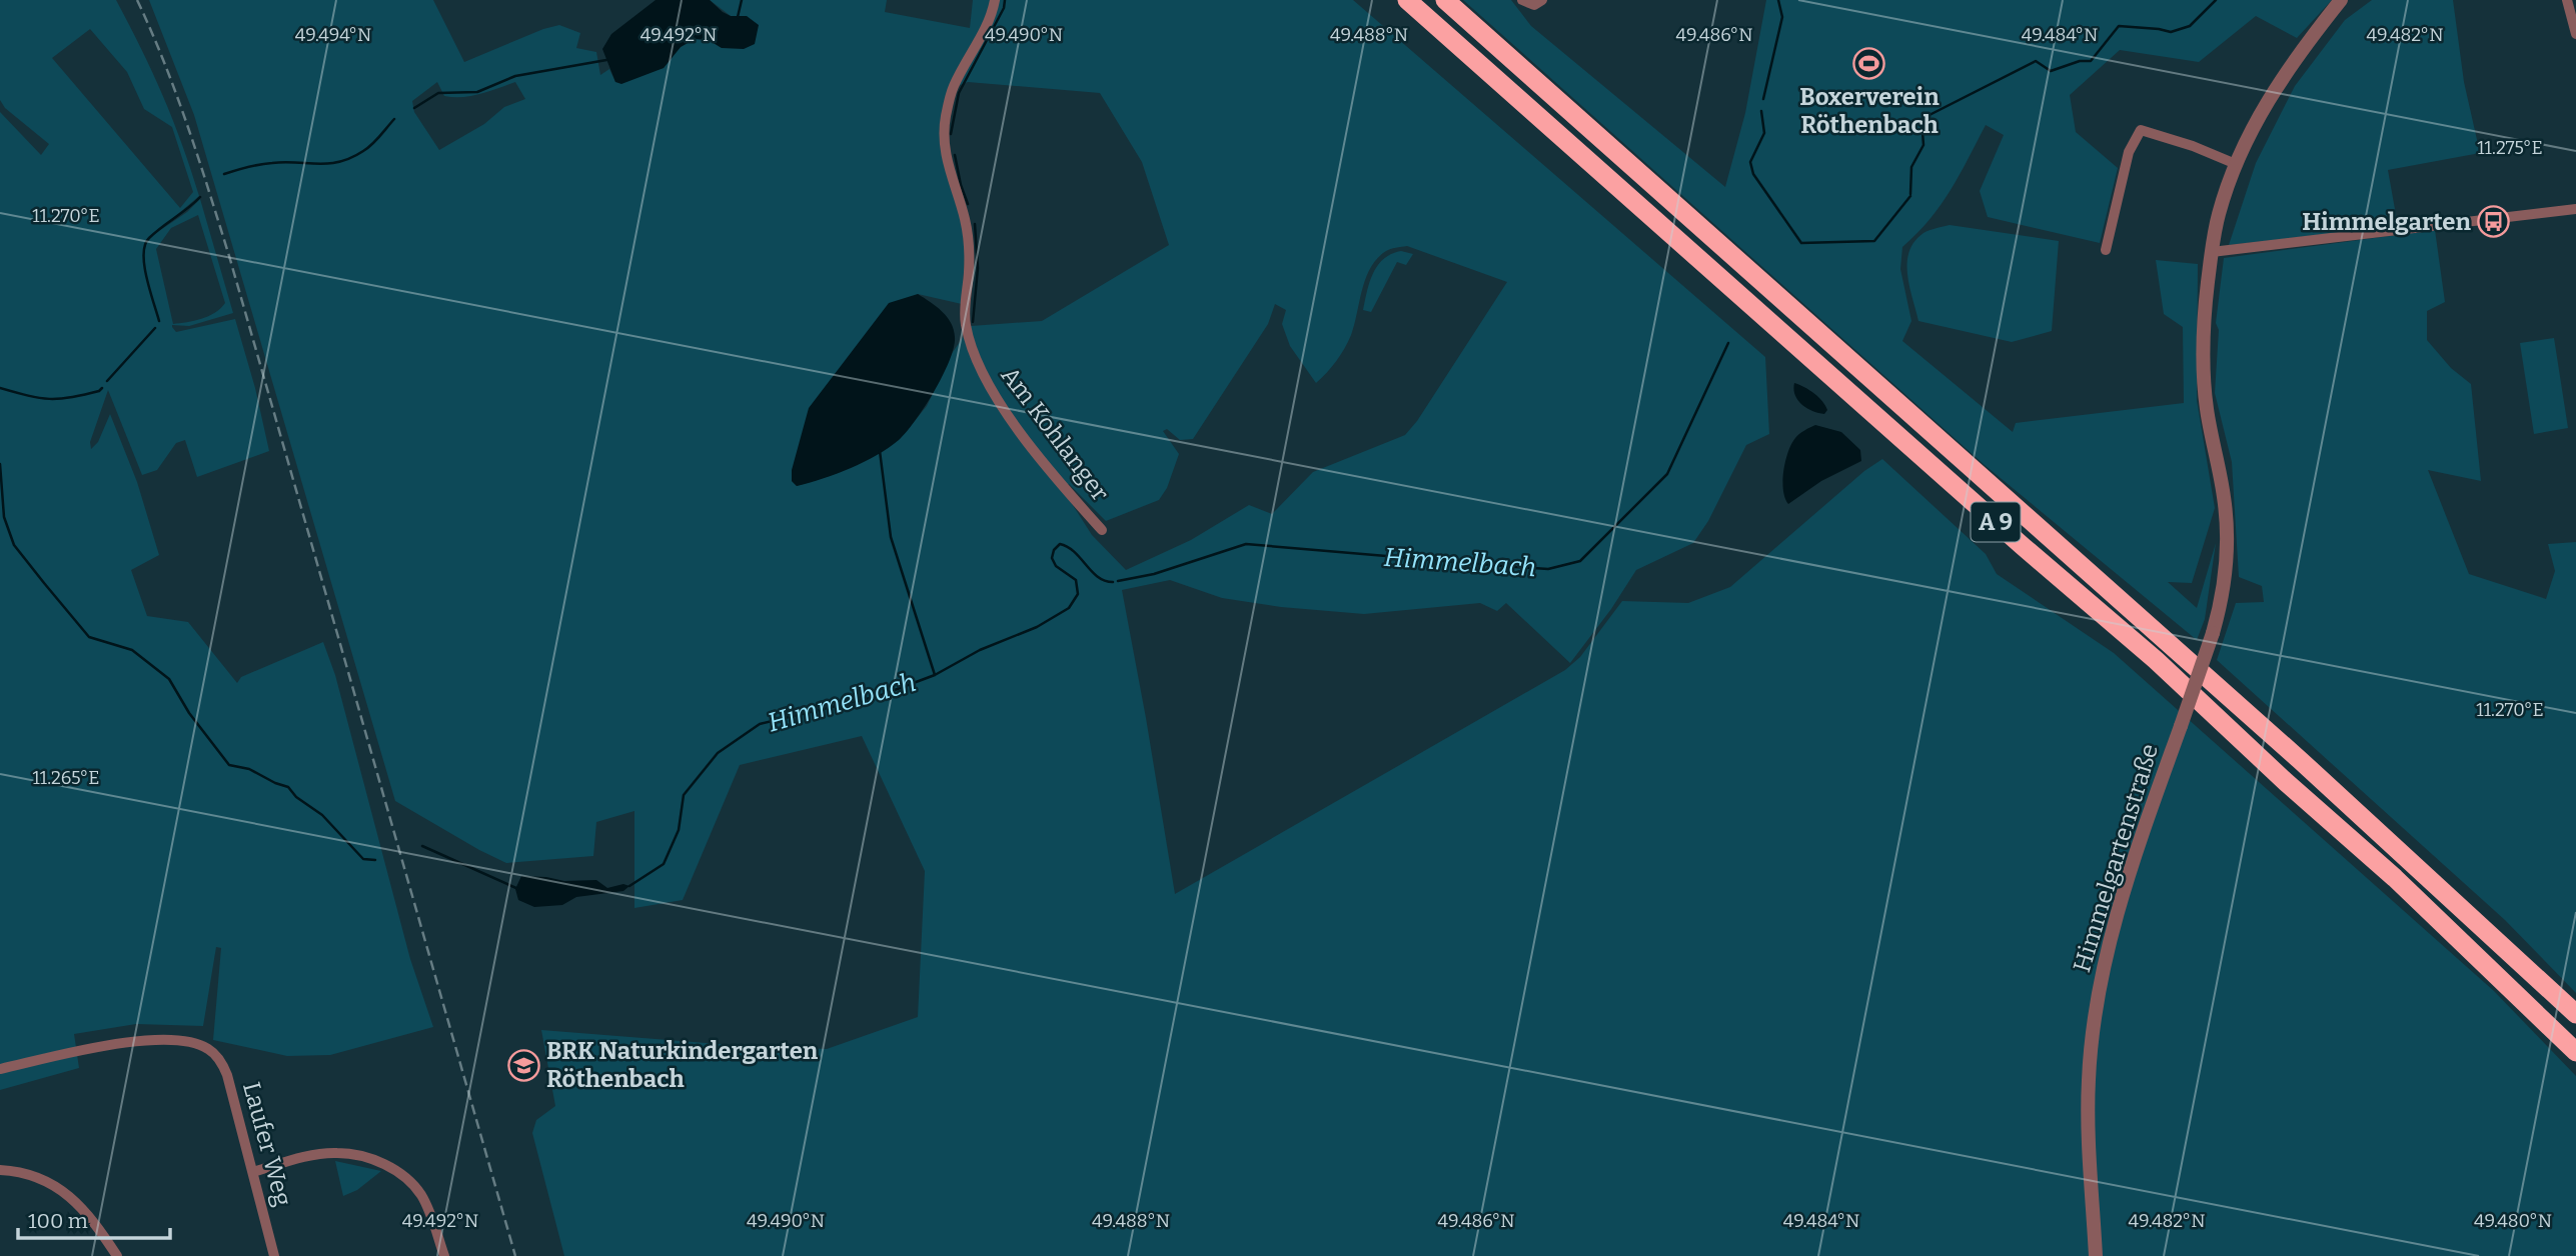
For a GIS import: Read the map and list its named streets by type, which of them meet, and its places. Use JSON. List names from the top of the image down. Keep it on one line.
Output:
{"streets":{"highway":["A 9"],"street":["Am Kohlanger","Himmelgartenstraße","Laufer Weg"]},"water":["Himmelbach"],"places":{"sports":["Boxerverein Röthenbach"],"bus stop":["Himmelgarten"],"school or university":["BRK Naturkindergarten Röthenbach"]},"scale_bar":"100 m","coordinates":["49.494°N","49.492°N","49.490°N","49.488°N","49.486°N","49.484°N","49.482°N","11.275°E","11.270°E","11.265°E","49.480°N"]}
